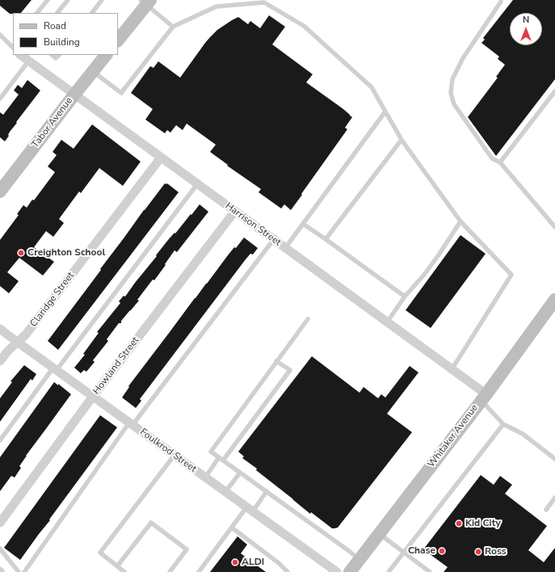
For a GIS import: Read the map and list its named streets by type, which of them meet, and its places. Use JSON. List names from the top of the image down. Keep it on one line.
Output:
{"streets":{"street":["Tabor Avenue","Harrison Street","Claridge Street","Howland Street","Whitaker Avenue","Foulkrod Street"]},"crossings":[["Tabor Avenue","Harrison Street"],["Harrison Street","Claridge Street"],["Harrison Street","Howland Street"],["Harrison Street","Whitaker Avenue"],["Claridge Street","Foulkrod Street"],["Howland Street","Foulkrod Street"]],"places":["Creighton School","Kid City","Chase","Ross","ALDI"],"legend":["Road","Building"],"north":"top"}
